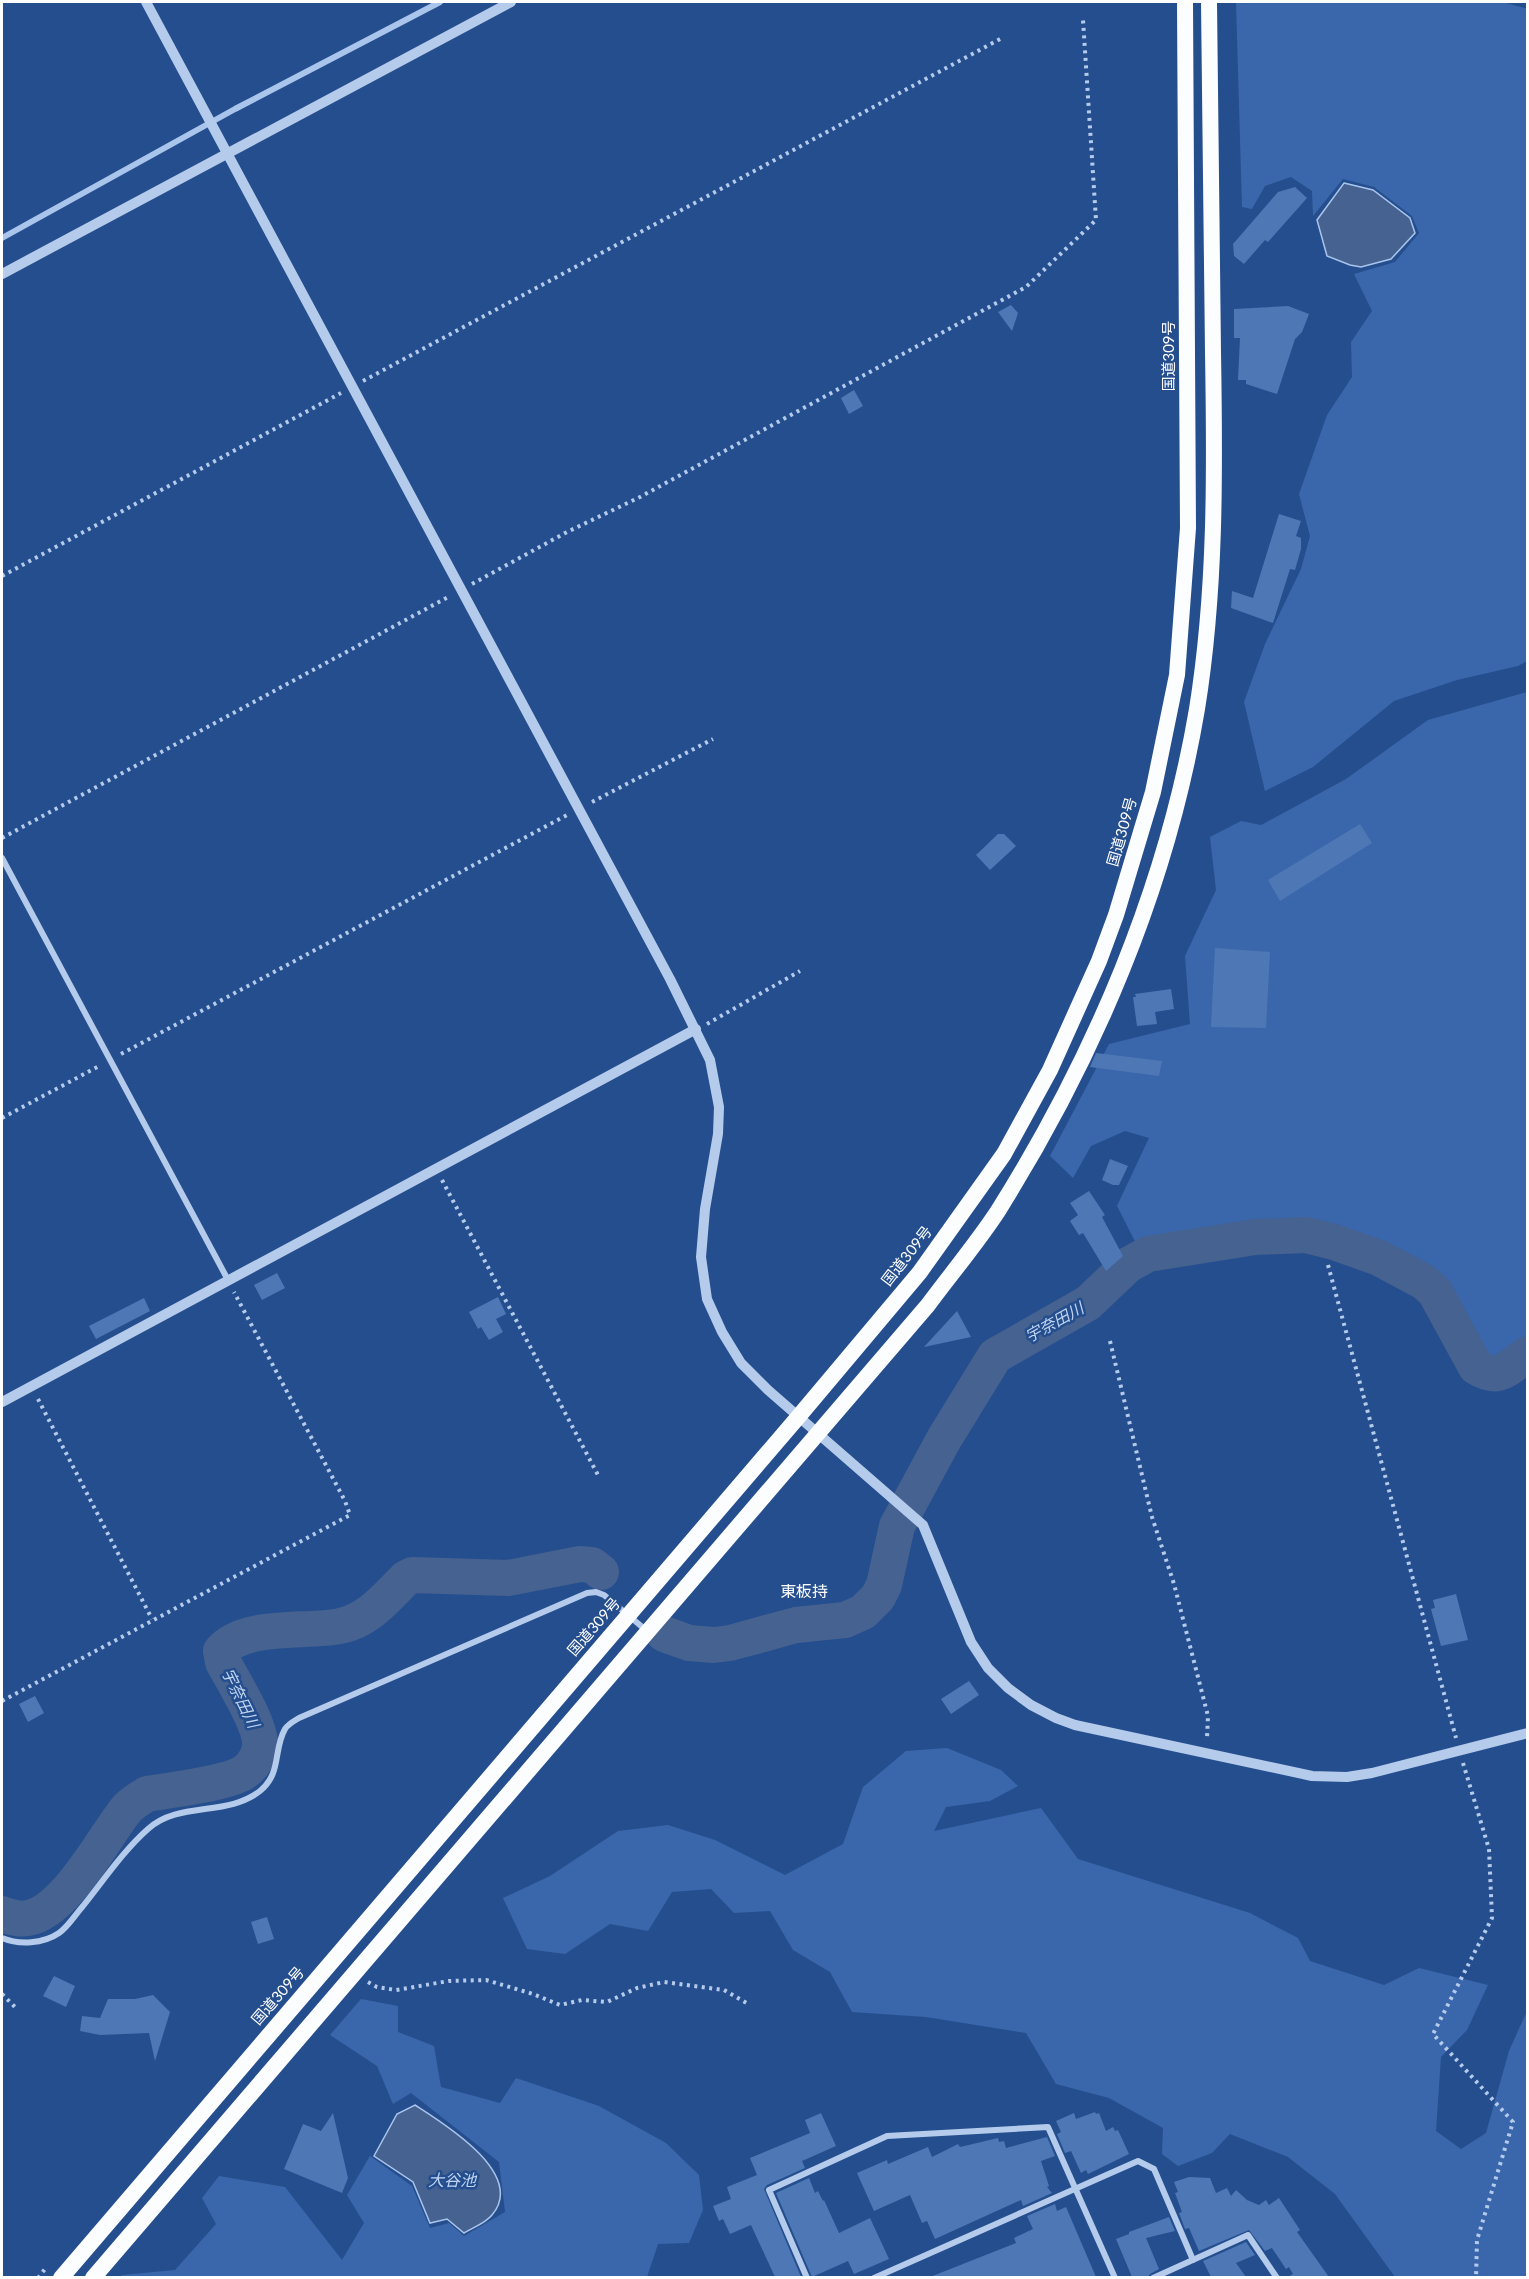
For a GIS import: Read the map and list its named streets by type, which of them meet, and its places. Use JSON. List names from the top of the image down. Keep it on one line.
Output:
{"streets":{"highway":["国道309号"]},"districts":["東板持"],"water":["宇奈田川","大谷池"]}
